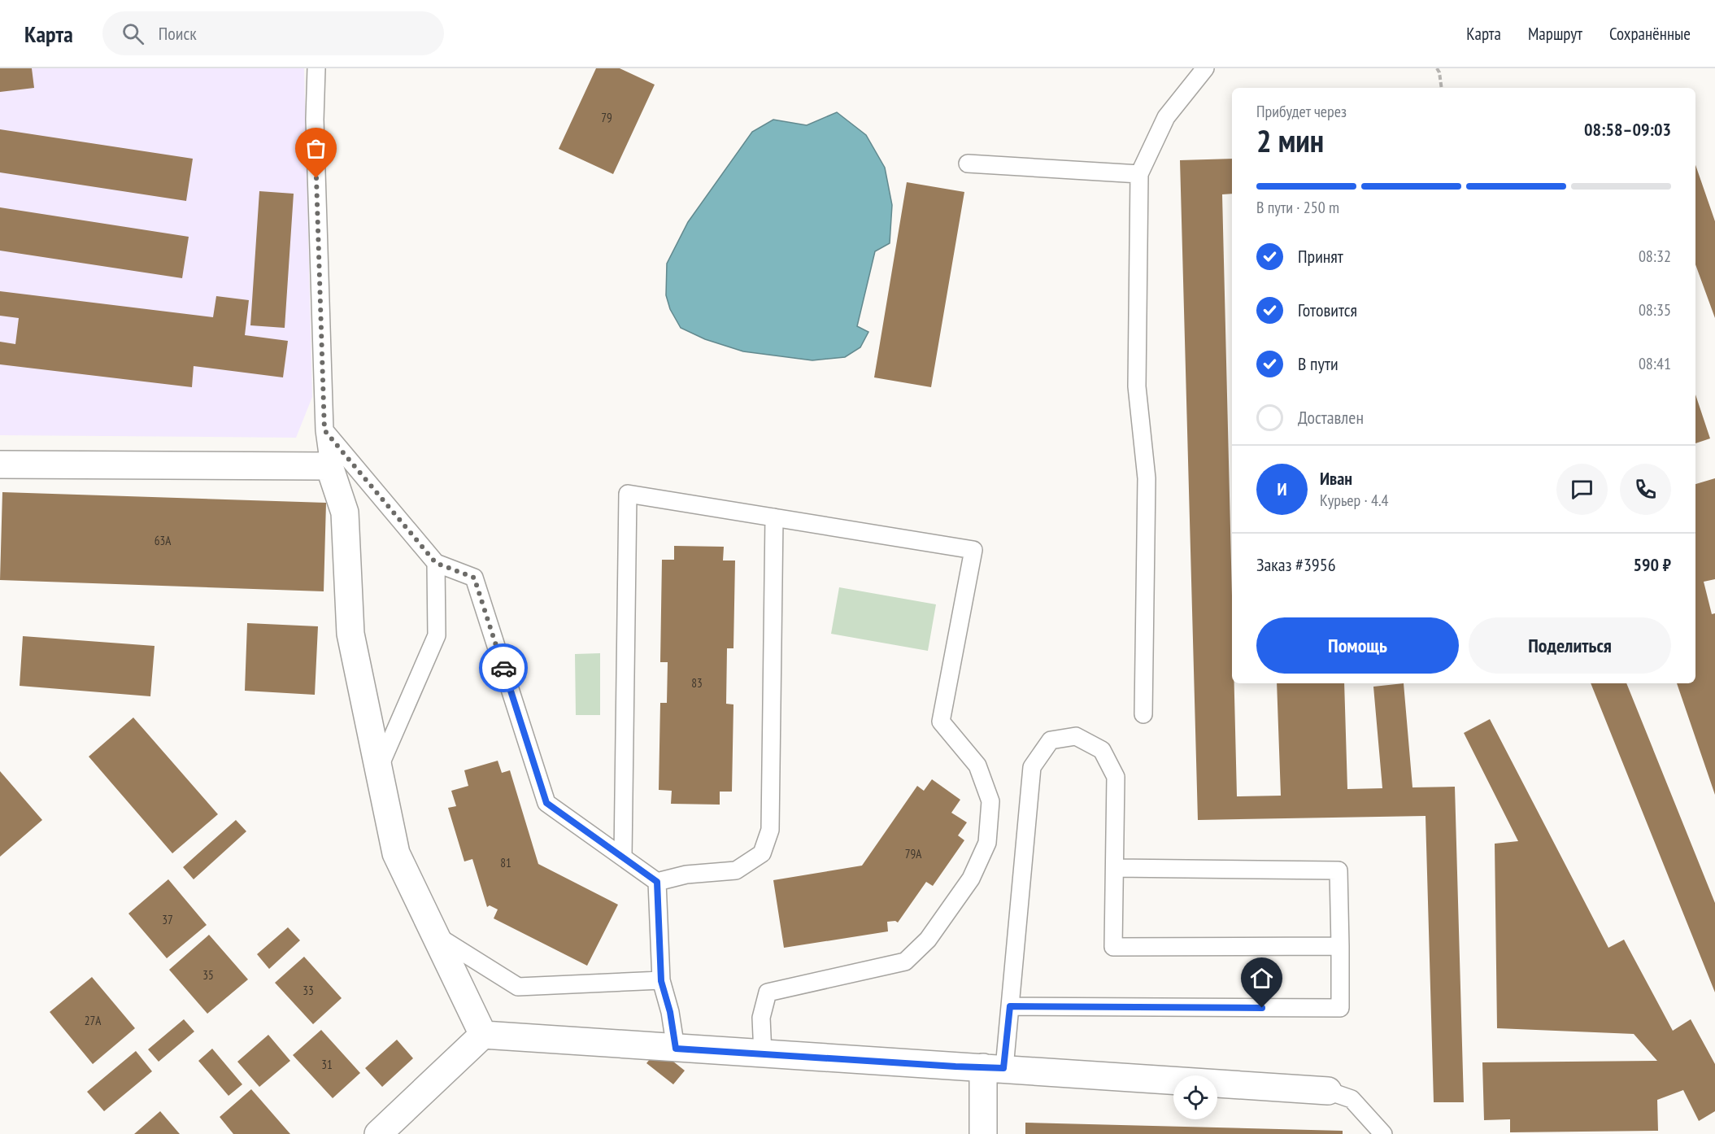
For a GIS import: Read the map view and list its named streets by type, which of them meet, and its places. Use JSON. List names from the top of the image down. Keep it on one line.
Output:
{"house_numbers":["79","63А","83","79А","81","37","35","33","27А","31"],"page":{"header":"Карта","search":"Поиск","nav":["Карта","Маршрут","Сохранённые"],"heading":["2 мин","Прибудет через","08:58–09:03"],"panel":["Иван","Курьер · 4.4","Заказ #3956","590 ₽"],"bar":"В пути · 250 m","list":[["Принят","08:32"],["Готовится","08:35"],["В пути","08:41"],"Доставлен"],"round":"И","buttons":["Помощь","Поделиться"]}}
